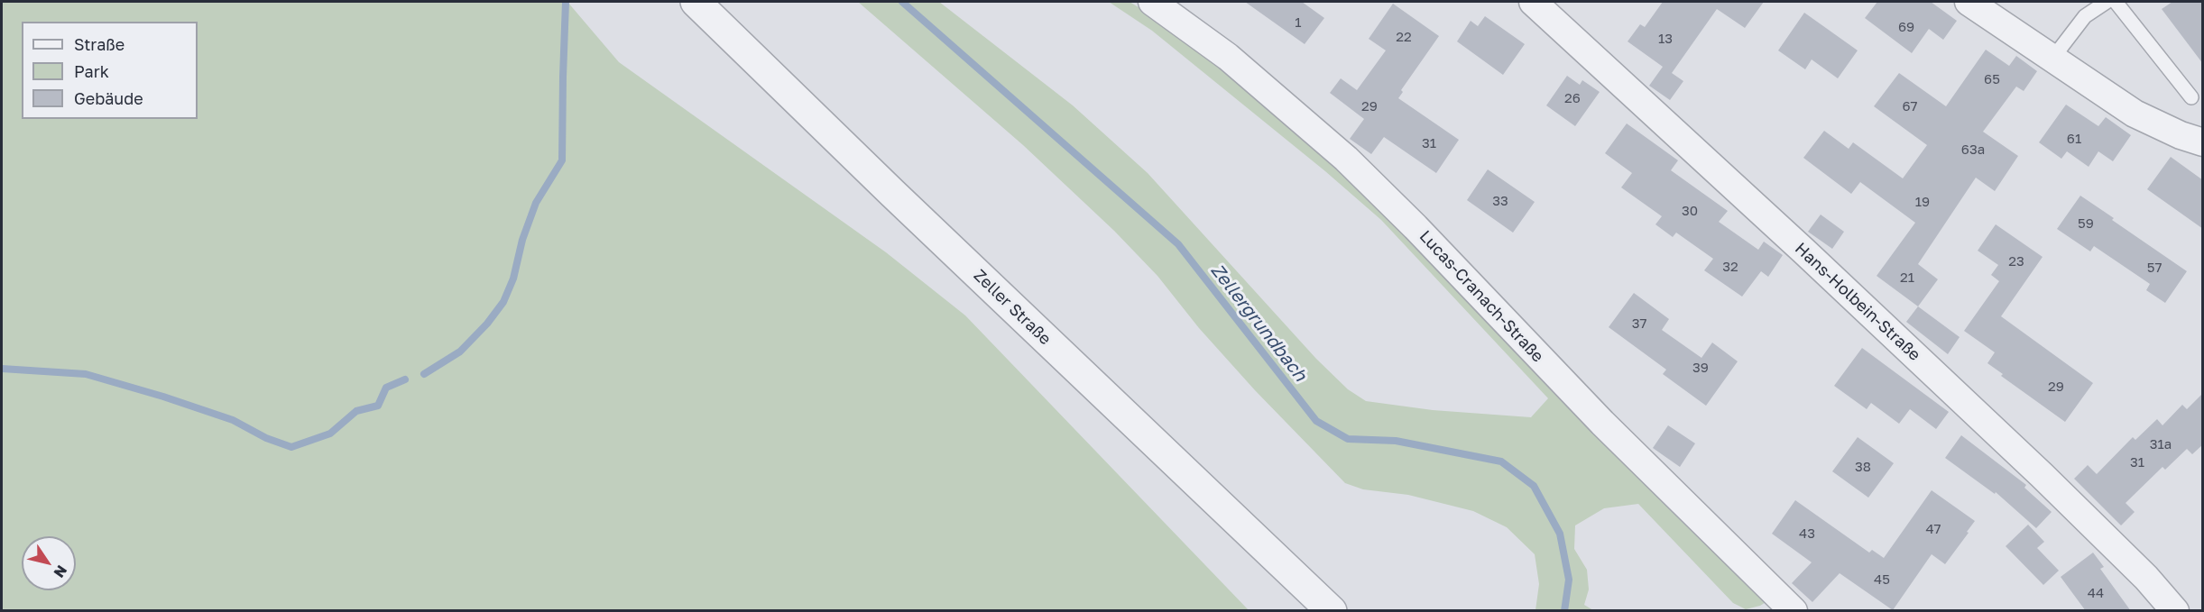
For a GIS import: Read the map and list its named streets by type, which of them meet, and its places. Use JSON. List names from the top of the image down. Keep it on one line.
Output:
{"streets":{"street":["Lucas-Cranach-Straße","Hans-Holbein-Straße","Zeller Straße"]},"water":["Zellergrundbach"],"house_numbers":["1","69","22","13","65","26","29","67","61","31","63a","33","19","30","59","23","32","57","21","37","39","29","31a","31","38","47","43","45","44"],"legend":["Straße","Park","Gebäude"],"north":"bottom right"}
